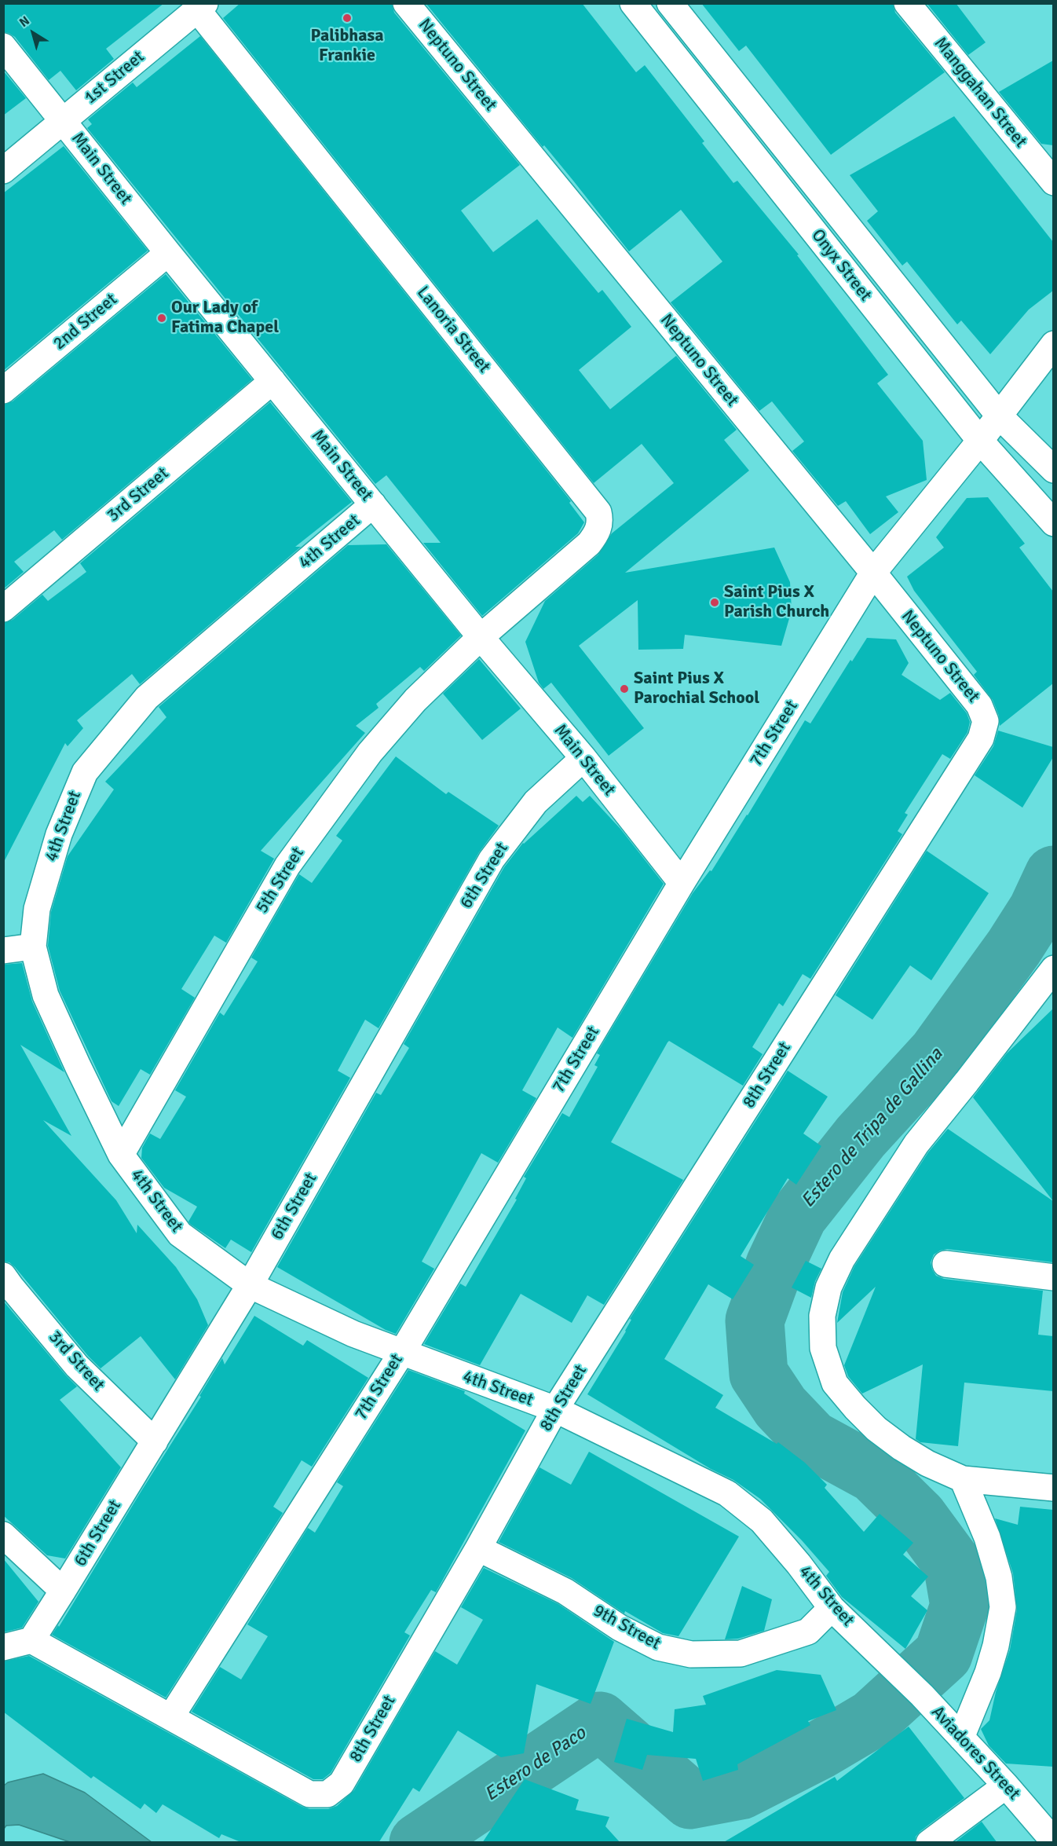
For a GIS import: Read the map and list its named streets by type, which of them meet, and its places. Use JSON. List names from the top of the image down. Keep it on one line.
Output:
{"streets":{"street":["Neptuno Street","1st Street","Manggahan Street","Main Street","Onyx Street","2nd Street","Lanoria Street","3rd Street","4th Street","7th Street","6th Street","5th Street","8th Street","9th Street","Aviadores Street"]},"crossings":[["Neptuno Street","7th Street"],["Neptuno Street","8th Street"],["1st Street","Main Street"],["1st Street","Lanoria Street"],["Main Street","2nd Street"],["Main Street","Lanoria Street"],["Main Street","3rd Street"],["Main Street","4th Street"],["Main Street","7th Street"],["Main Street","6th Street"],["Main Street","5th Street"],["Onyx Street","7th Street"],["Lanoria Street","5th Street"],["3rd Street","6th Street"],["4th Street","7th Street"],["4th Street","6th Street"],["4th Street","5th Street"],["4th Street","8th Street"],["4th Street","9th Street"],["4th Street","Aviadores Street"],["7th Street","8th Street"],["6th Street","8th Street"],["8th Street","9th Street"]],"water":["Estero de Tripa de Gallina","Estero de Paco"],"places":["Palibhasa Frankie","Our Lady of Fatima Chapel","Saint Pius X Parish Church","Saint Pius X Parochial School"],"north":"top left"}
